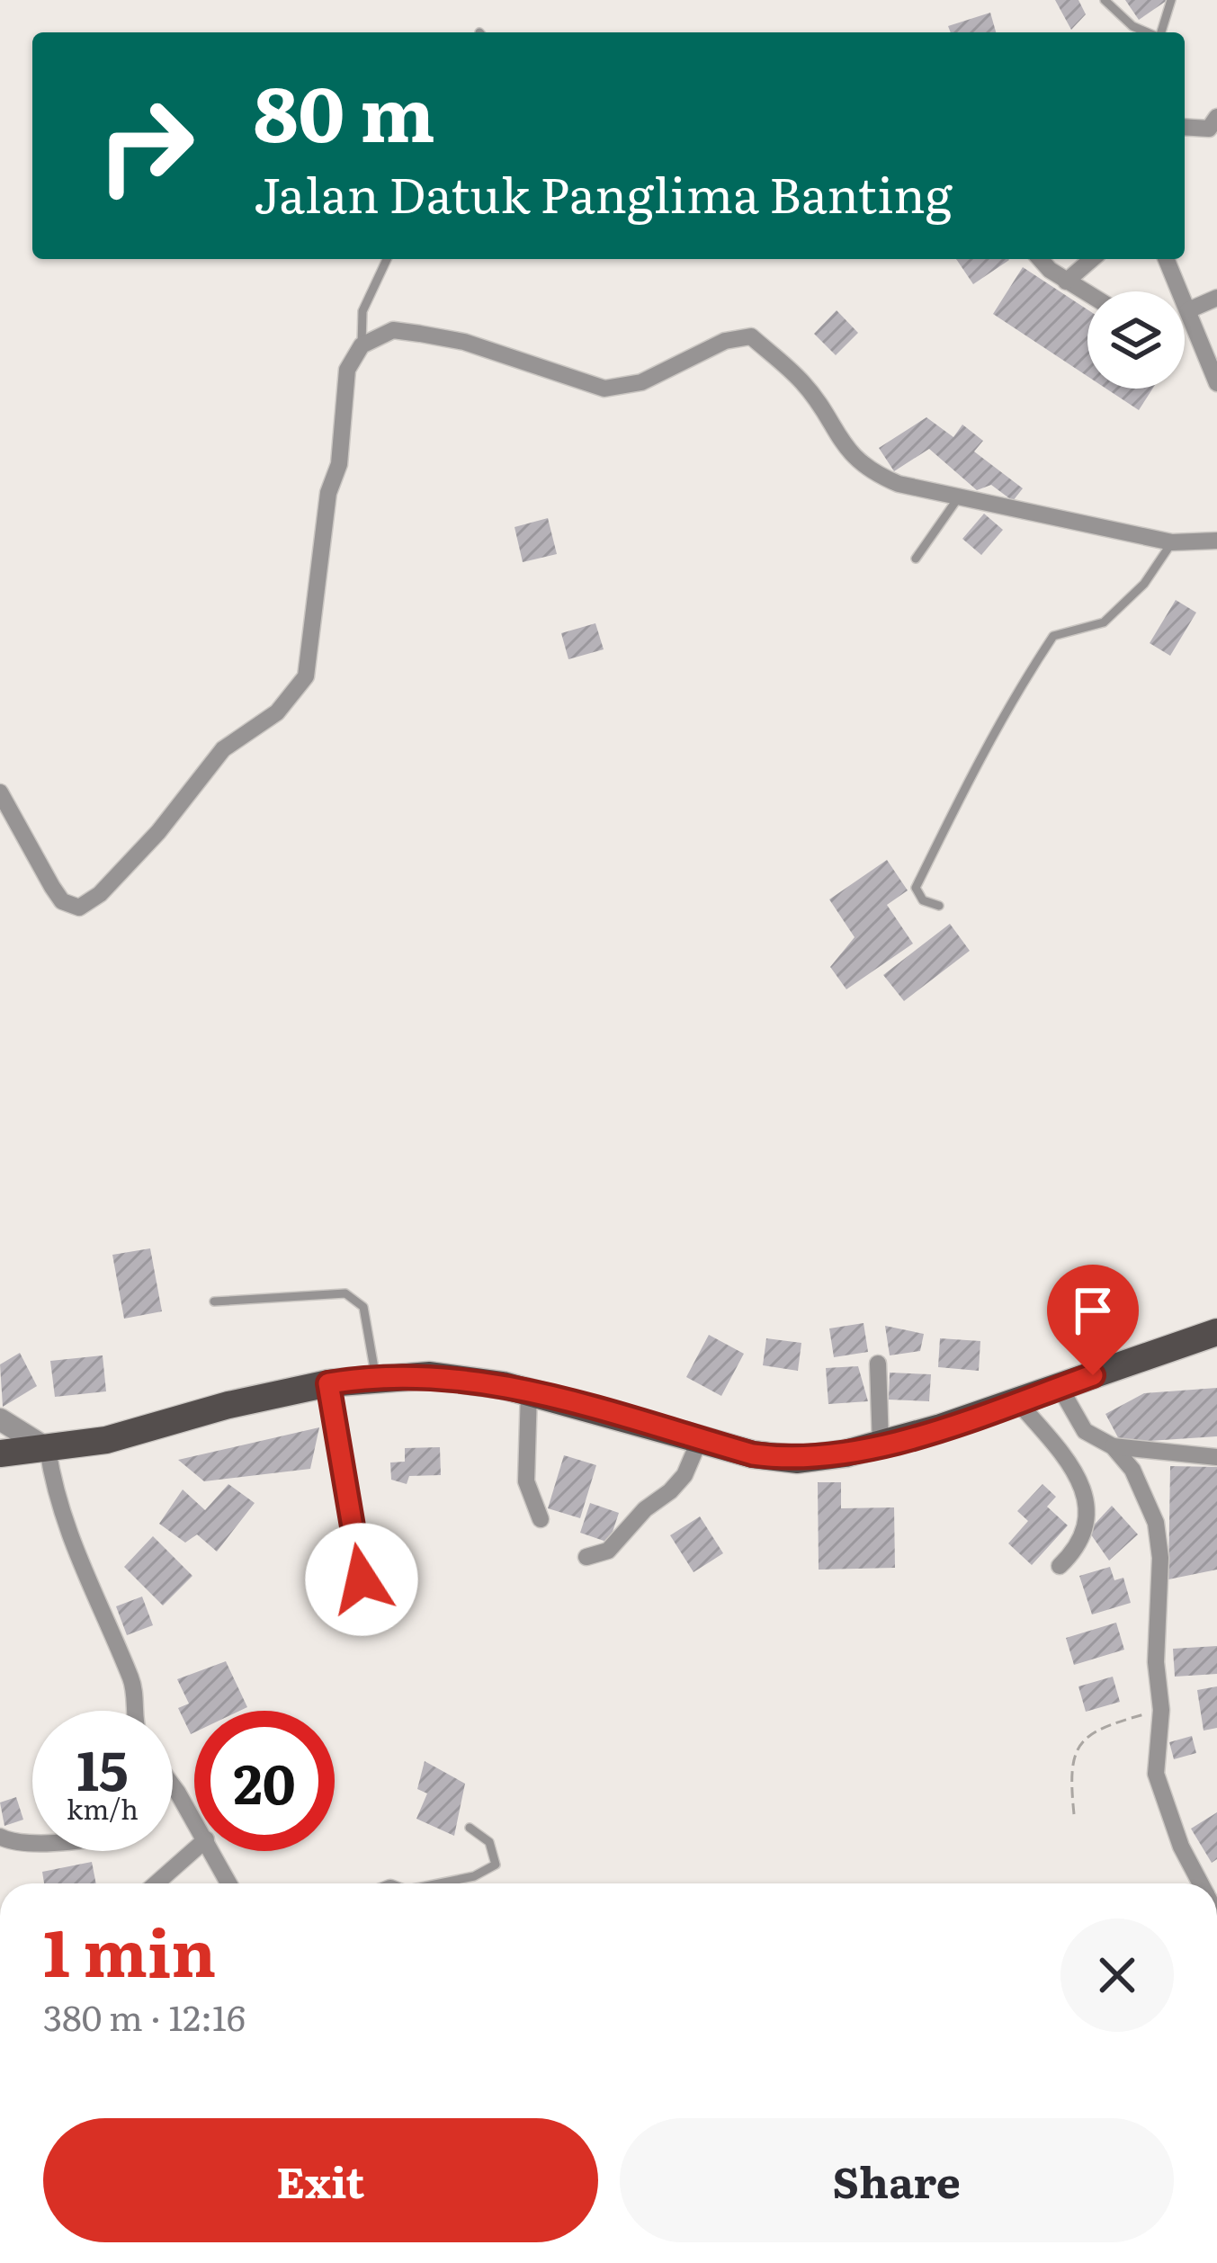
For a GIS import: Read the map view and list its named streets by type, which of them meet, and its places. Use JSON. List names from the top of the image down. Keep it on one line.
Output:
{"page":{"turn":["80 m","Jalan Datuk Panglima Banting"],"speed":"15 km/h","limit":"20","heading":["1 min","380 m · 12:16"],"buttons":["Exit","Share"]}}
